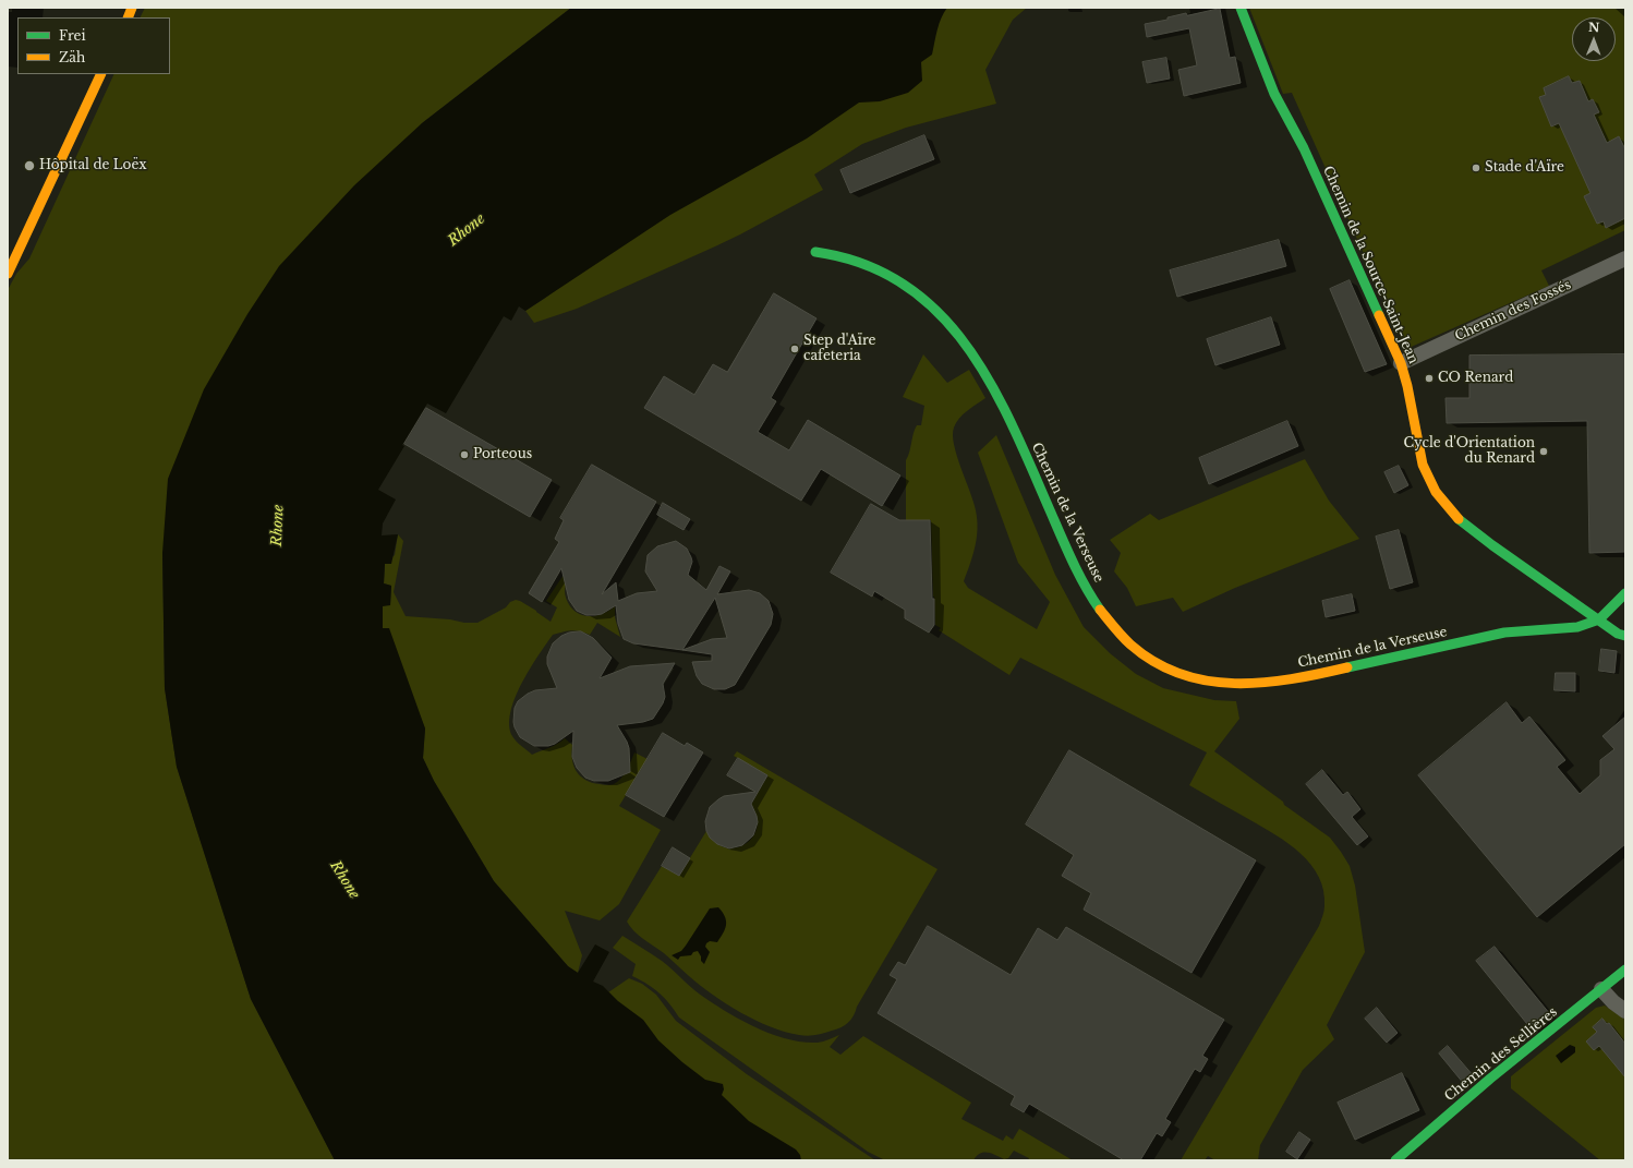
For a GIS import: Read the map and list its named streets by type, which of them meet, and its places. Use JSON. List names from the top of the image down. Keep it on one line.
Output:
{"streets":{"street":["Chemin de la Source-Saint-Jean","Chemin des Fossés","Chemin de la Verseuse","Chemin des Sellières"]},"crossings":[["Chemin de la Source-Saint-Jean","Chemin des Fossés"],["Chemin de la Source-Saint-Jean","Chemin de la Verseuse"]],"water":["Rhone"],"places":["Hôpital de Loëx","Stade d'Aïre","Step d'Aïre cafeteria","CO Renard","Cycle d'Orientation du Renard","Porteous"],"legend":["Frei","Zäh"],"north":"top"}
